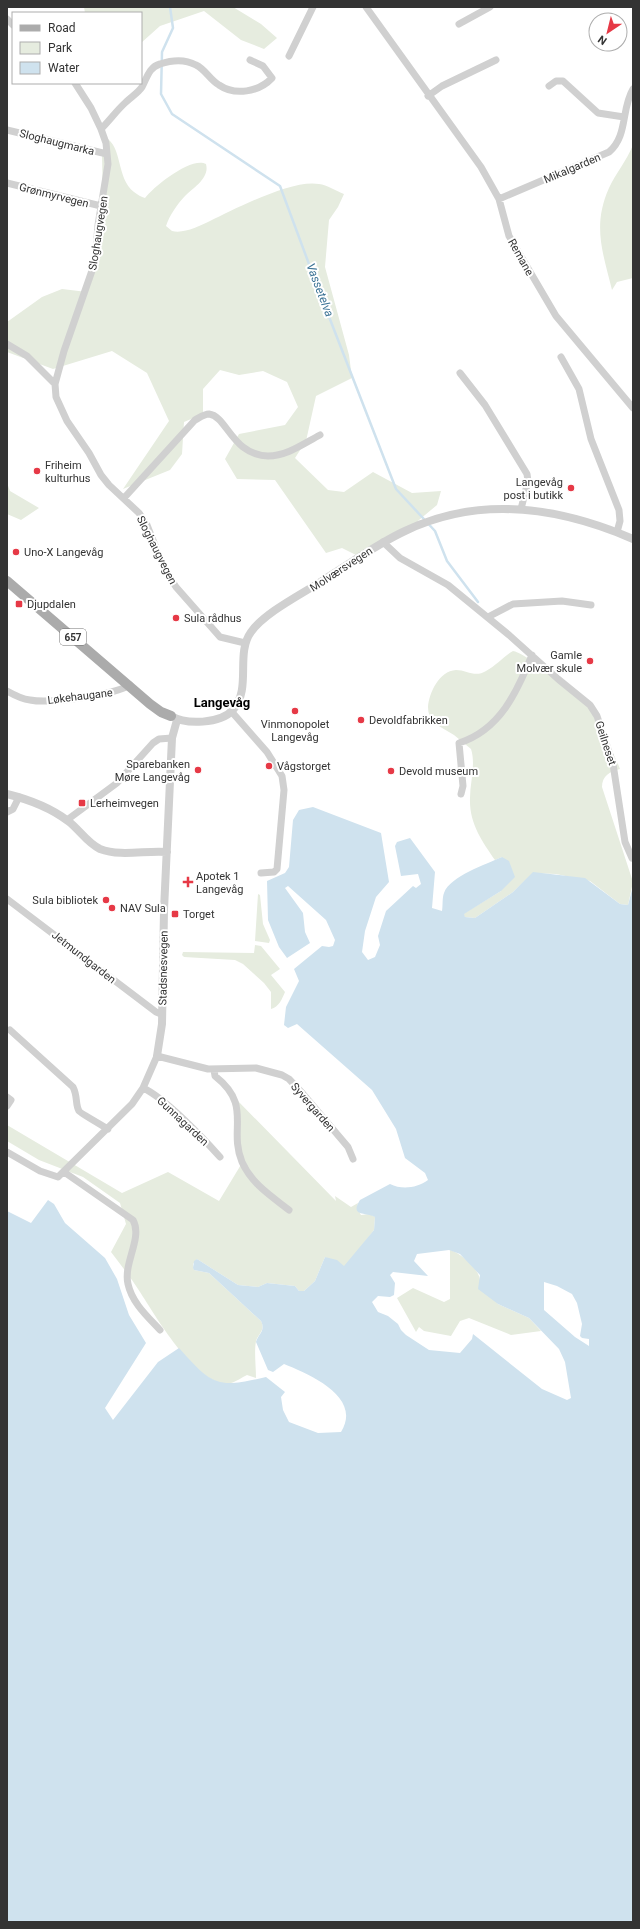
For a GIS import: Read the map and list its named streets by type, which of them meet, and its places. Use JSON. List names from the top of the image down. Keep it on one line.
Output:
{"streets":{"main road":["657"],"street":["Sloghaugmarka","Mikalgarden","Grønmyrvegen","Sloghaugvegen","Remane","Molværsvegen","Løkehaugane","Geilneset","Jetmundgarden","Stadsnesvegen","Syvergarden","Gunnagarden"]},"crossings":[["Sloghaugmarka","Sloghaugvegen"],["Mikalgarden","Remane"],["Grønmyrvegen","Sloghaugvegen"],["Sloghaugvegen","Molværsvegen"],["Molværsvegen","Geilneset"],["657","Løkehaugane"],["657","Stadsnesvegen"],["Jetmundgarden","Stadsnesvegen"],["Stadsnesvegen","Syvergarden"],["Stadsnesvegen","Gunnagarden"]],"districts":["Langevåg"],"water":["Vassetelva"],"places":{"other":["Friheim kulturhus","Langevåg post i butikk","Uno-X Langevåg","Sula rådhus","Gamle Molvær skule","Vinmonopolet Langevåg","Devoldfabrikken","Vågstorget","Sparebanken Møre Langevåg","Devold museum","Sula bibliotek","NAV Sula"],"transit":["Djupdalen","Lerheimvegen","Torget"],"health":["Apotek 1 Langevåg"]},"legend":["Road","Park","Water"],"north":"bottom left"}
